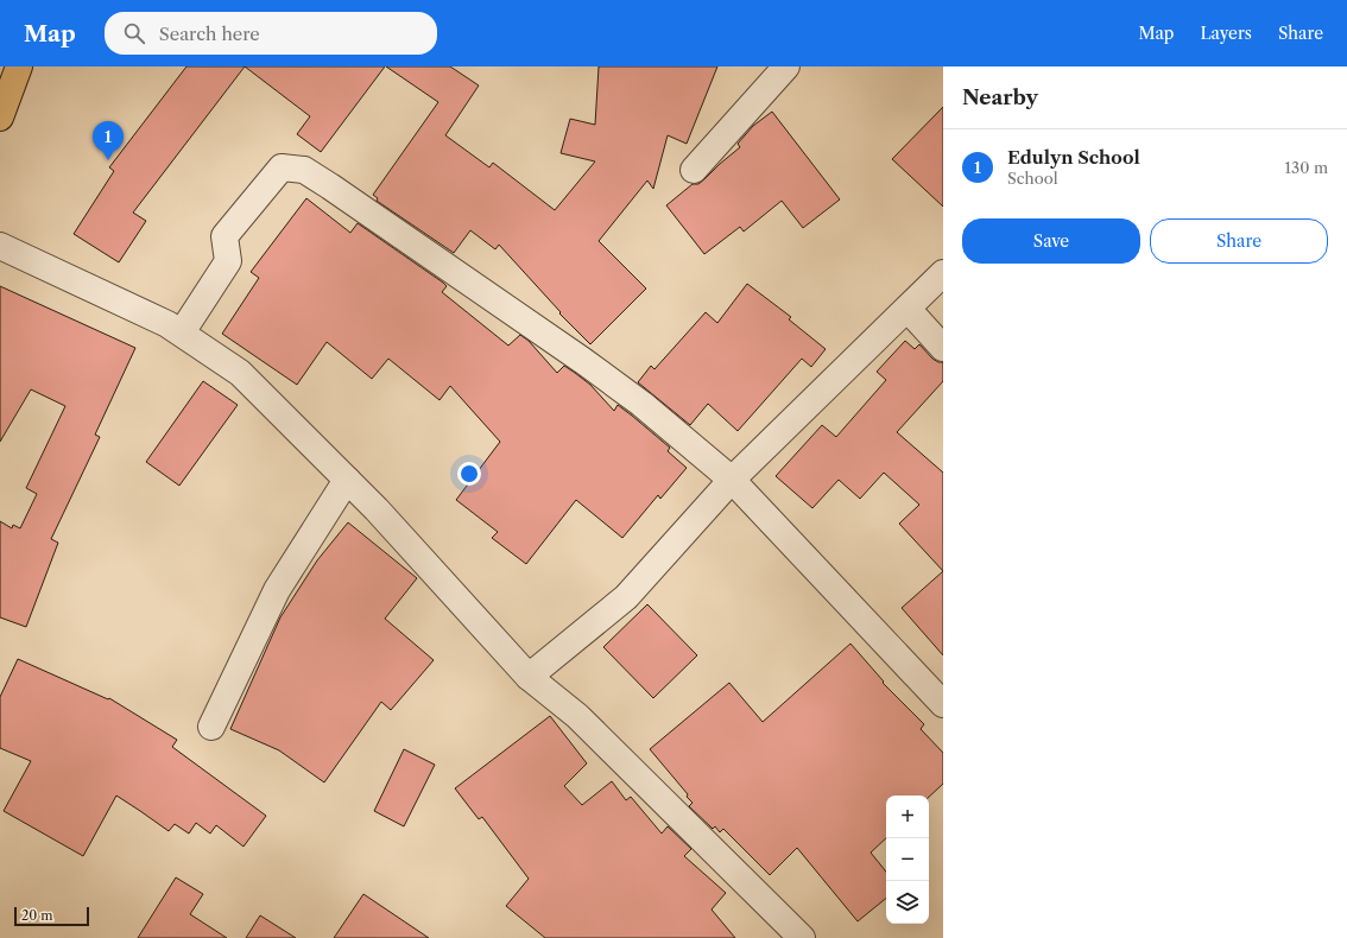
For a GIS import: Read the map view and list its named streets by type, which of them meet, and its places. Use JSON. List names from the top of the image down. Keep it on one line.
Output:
{"scale_bar":"20 m","page":{"header":"Map","search":"Search here","nav":["Map","Layers","Share"],"heading":"Nearby","pins":"1","list":[{"mark":"1","name":"Edulyn School","note":"School","value":"130 m"}],"buttons":["Save","Share"],"map_buttons":["+","−"],"scale":"20 m"}}
